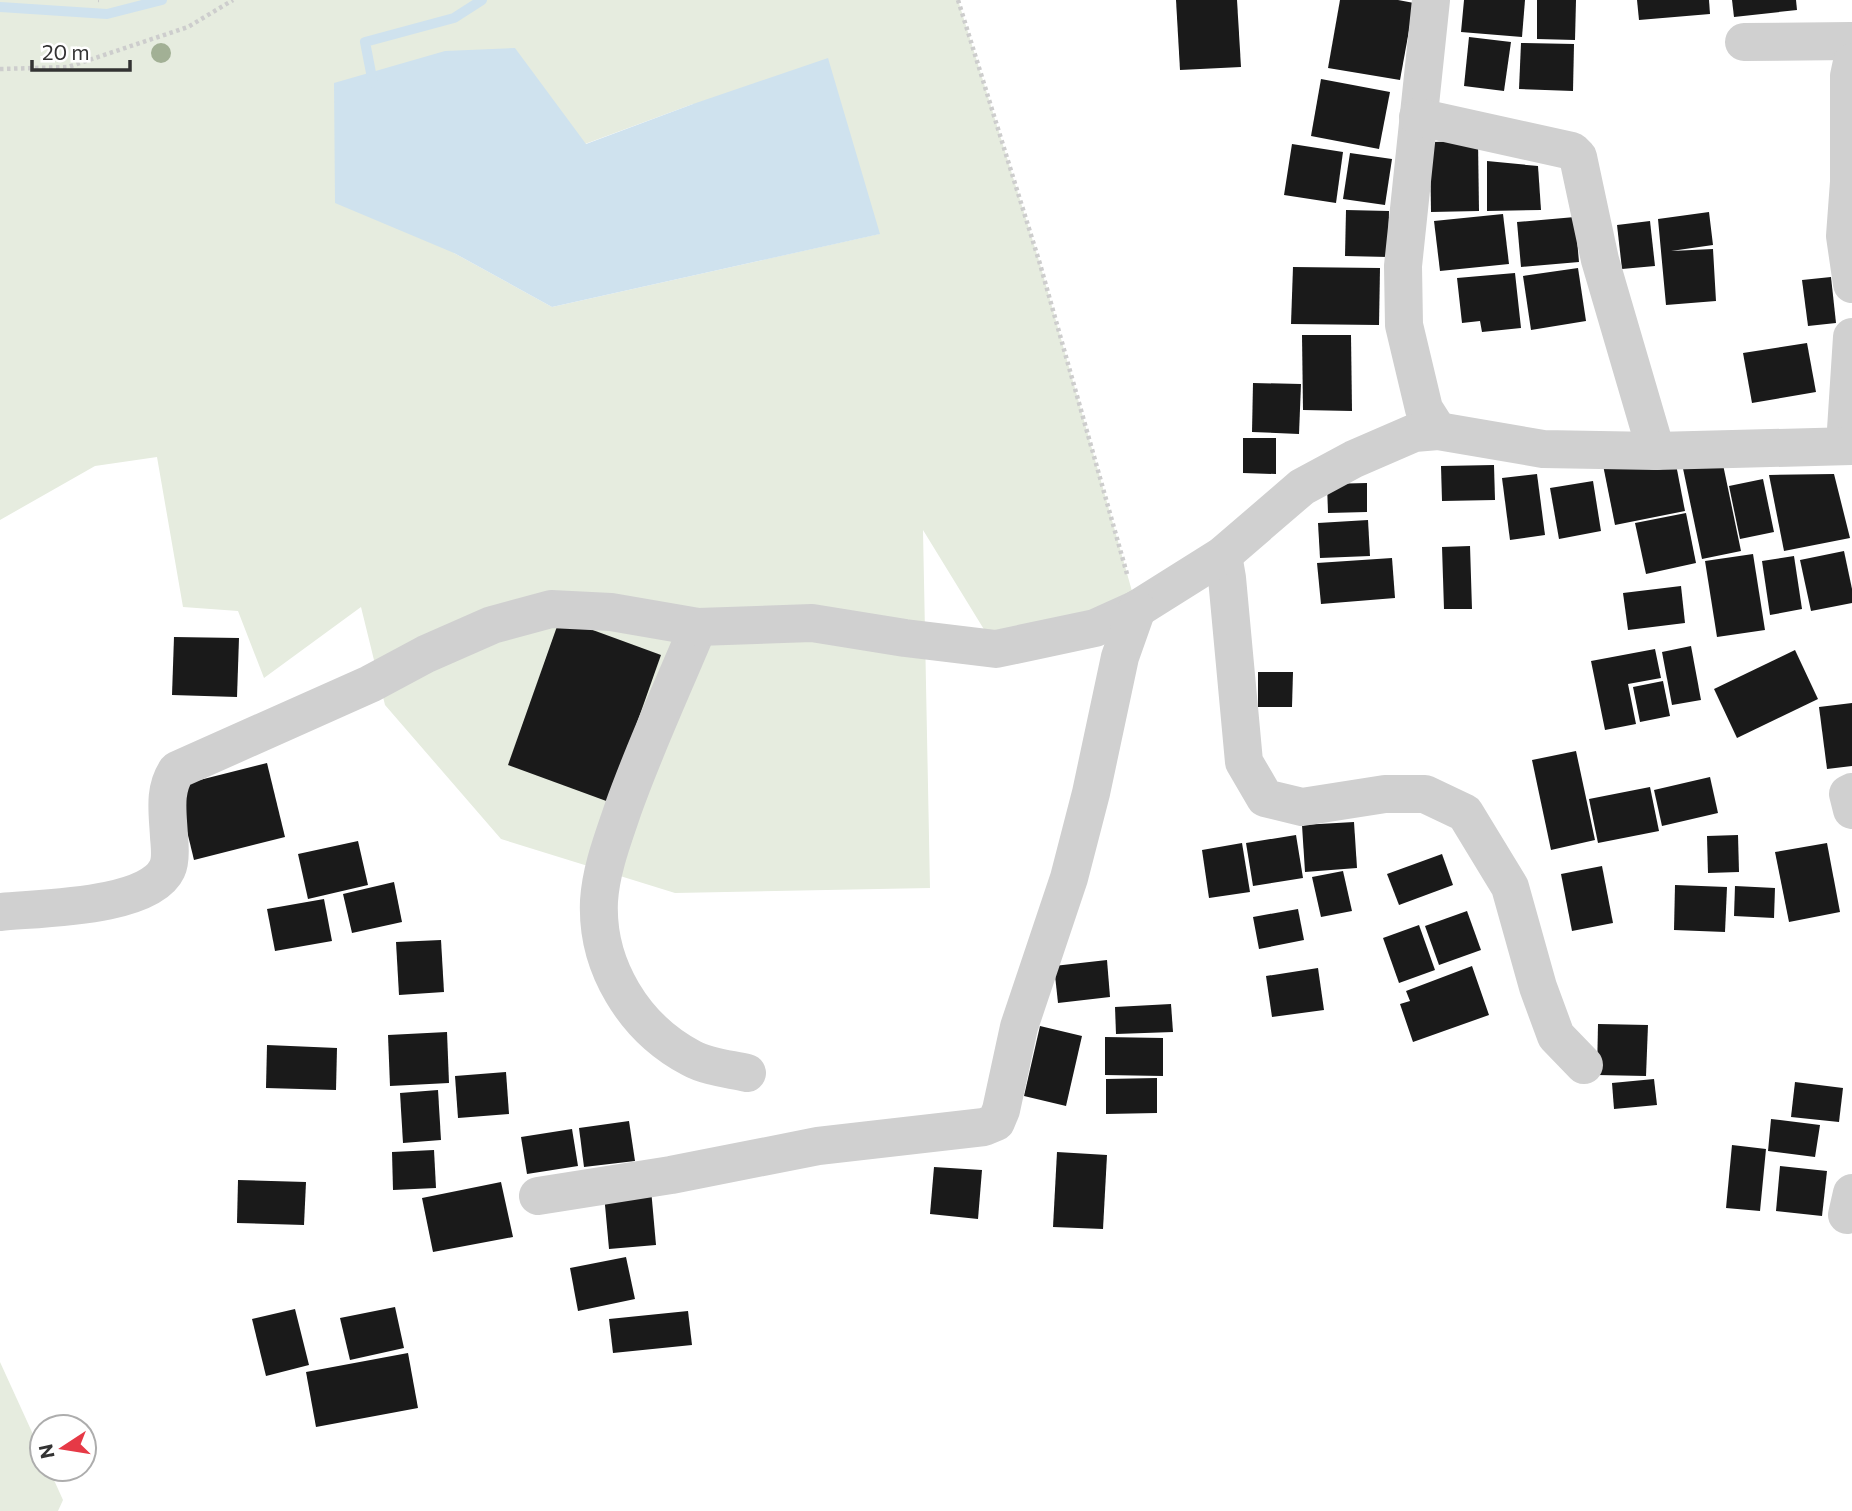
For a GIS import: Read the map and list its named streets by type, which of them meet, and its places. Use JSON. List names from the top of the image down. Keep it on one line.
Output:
{"scale_bar":"20 m","north":"left"}
